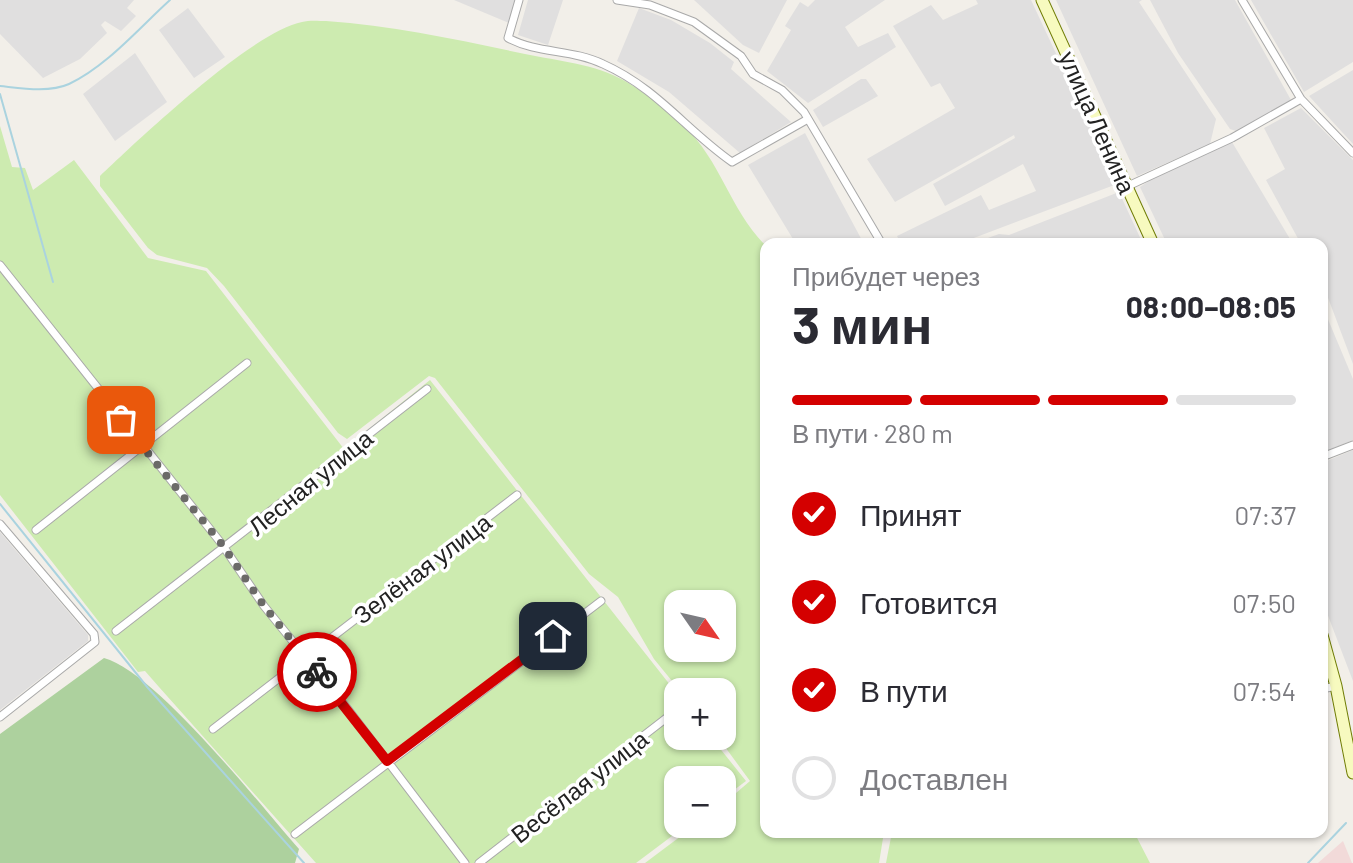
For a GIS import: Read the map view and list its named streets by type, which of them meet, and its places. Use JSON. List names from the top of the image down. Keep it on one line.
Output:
{"streets":{"main road":["улица Ленина"],"street":["Лесная улица","Зелёная улица","Весёлая улица"]},"north":"bottom right","page":{"heading":["3 мин","Прибудет через","08:00–08:05"],"bar":"В пути · 280 m","list":[["Принят","07:37"],["Готовится","07:50"],["В пути","07:54"],"Доставлен"],"map_buttons":["+","−"]}}
